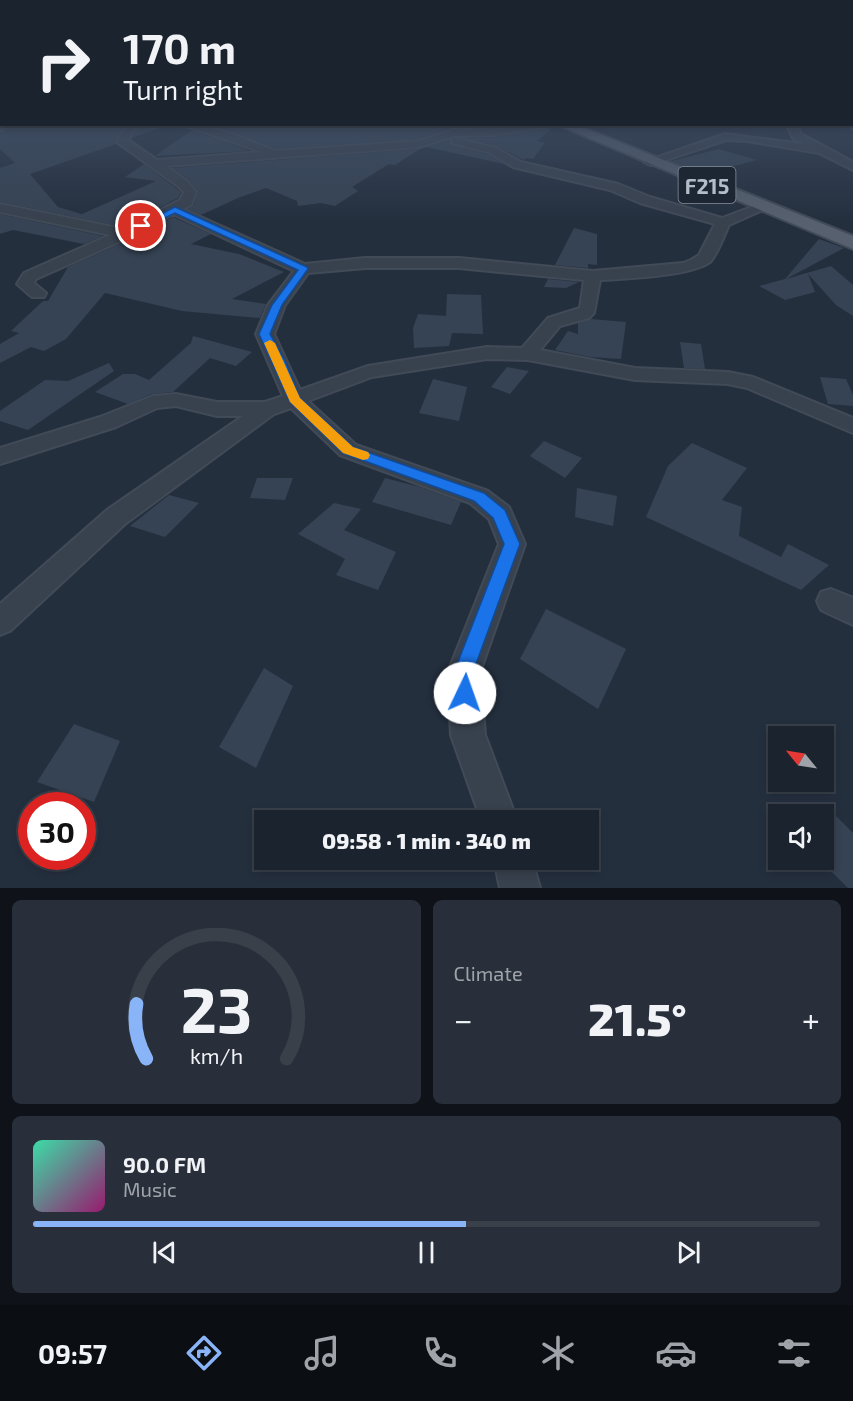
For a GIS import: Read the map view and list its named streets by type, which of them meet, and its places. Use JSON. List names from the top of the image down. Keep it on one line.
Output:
{"streets":{"main road":["F215"]},"north":"top left","page":{"turn":["170 m","Turn right"],"limit":"30","trip":"09:58 · 1 min · 340 m","tile":"Climate","heat":["−","21.5°","+"],"song":["90.0 FM","Music"],"tabs":"09:57","gauge":["23","km/h"]}}
